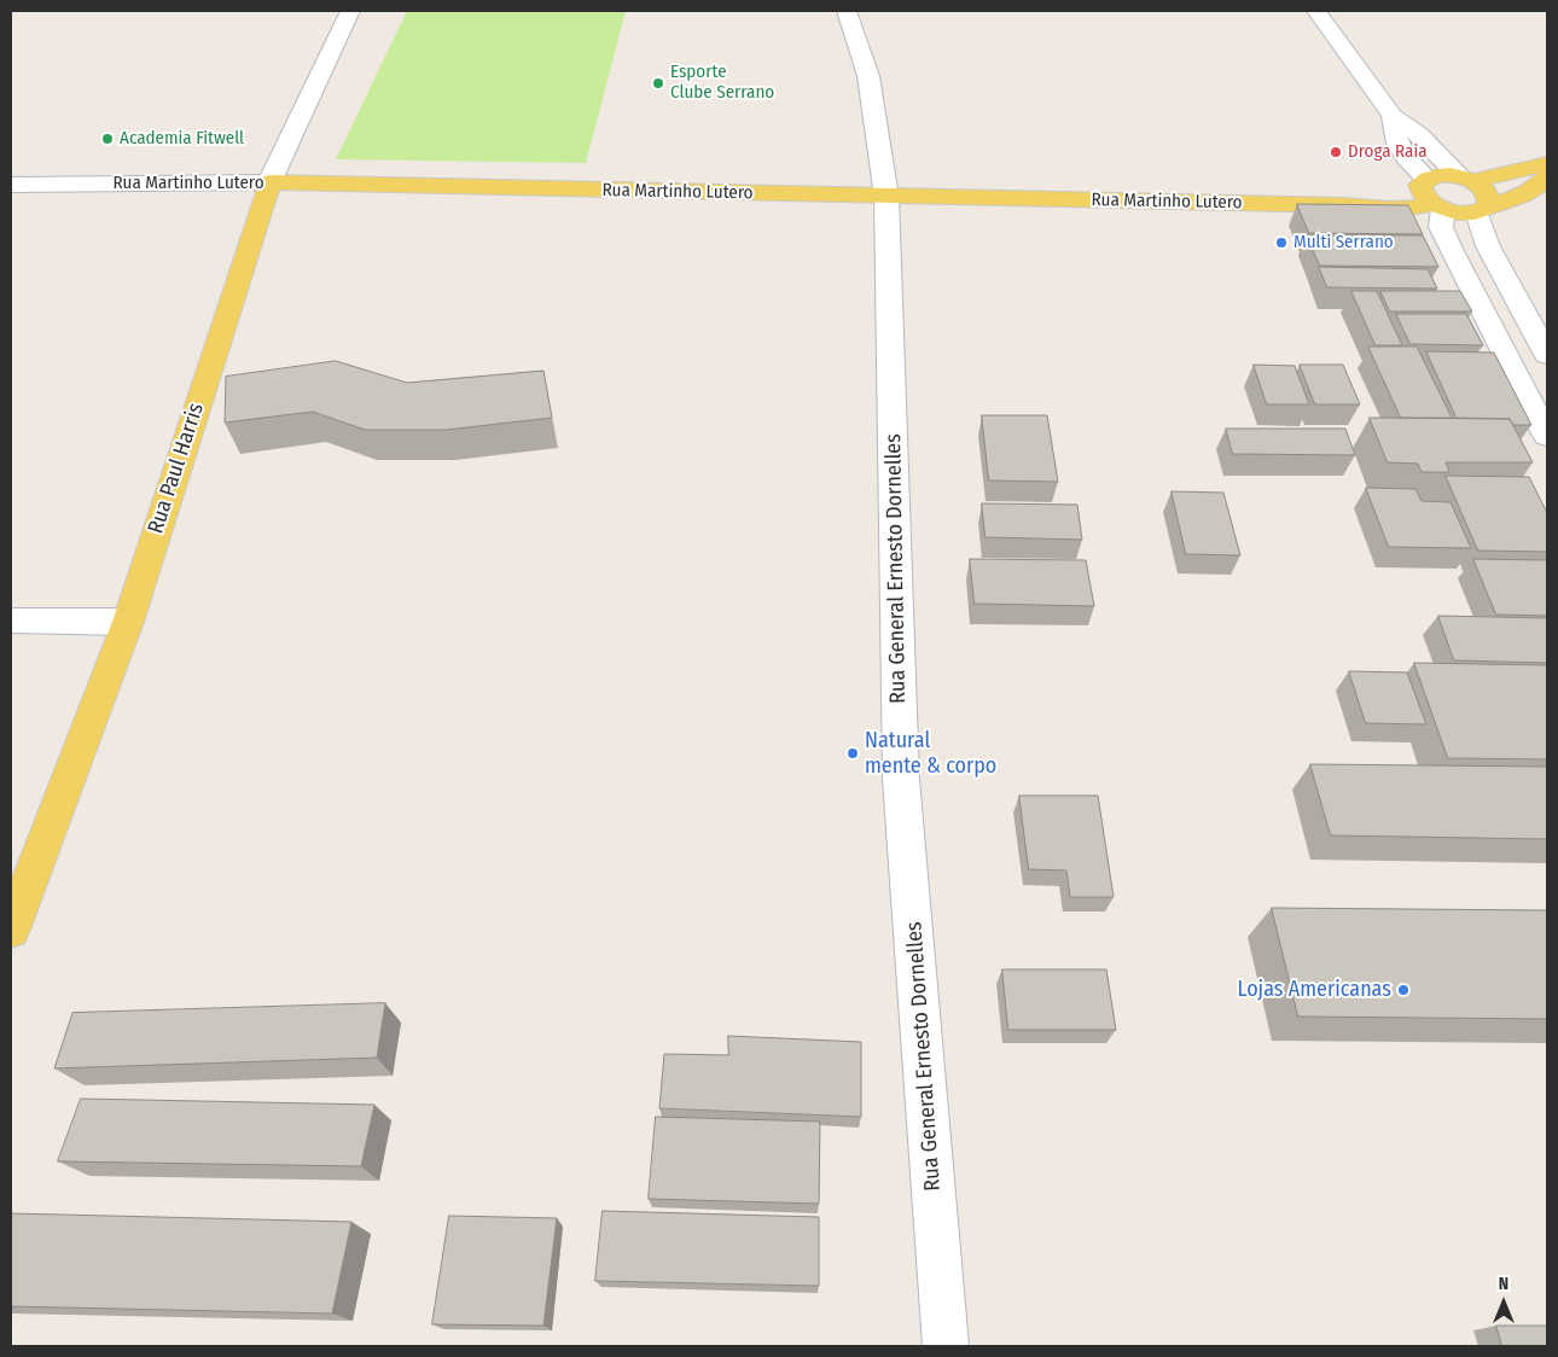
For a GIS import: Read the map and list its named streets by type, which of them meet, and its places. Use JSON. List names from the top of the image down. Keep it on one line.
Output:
{"streets":{"main road":["Rua Martinho Lutero","Rua Paul Harris"],"street":["Rua General Ernesto Dornelles"]},"crossings":[["Rua Martinho Lutero","Rua Paul Harris"],["Rua Martinho Lutero","Rua General Ernesto Dornelles"]],"places":["Esporte Clube Serrano","Academia Fitwell","Droga Raia","Multi Serrano","Natural mente & corpo","Lojas Americanas"],"north":"top"}
